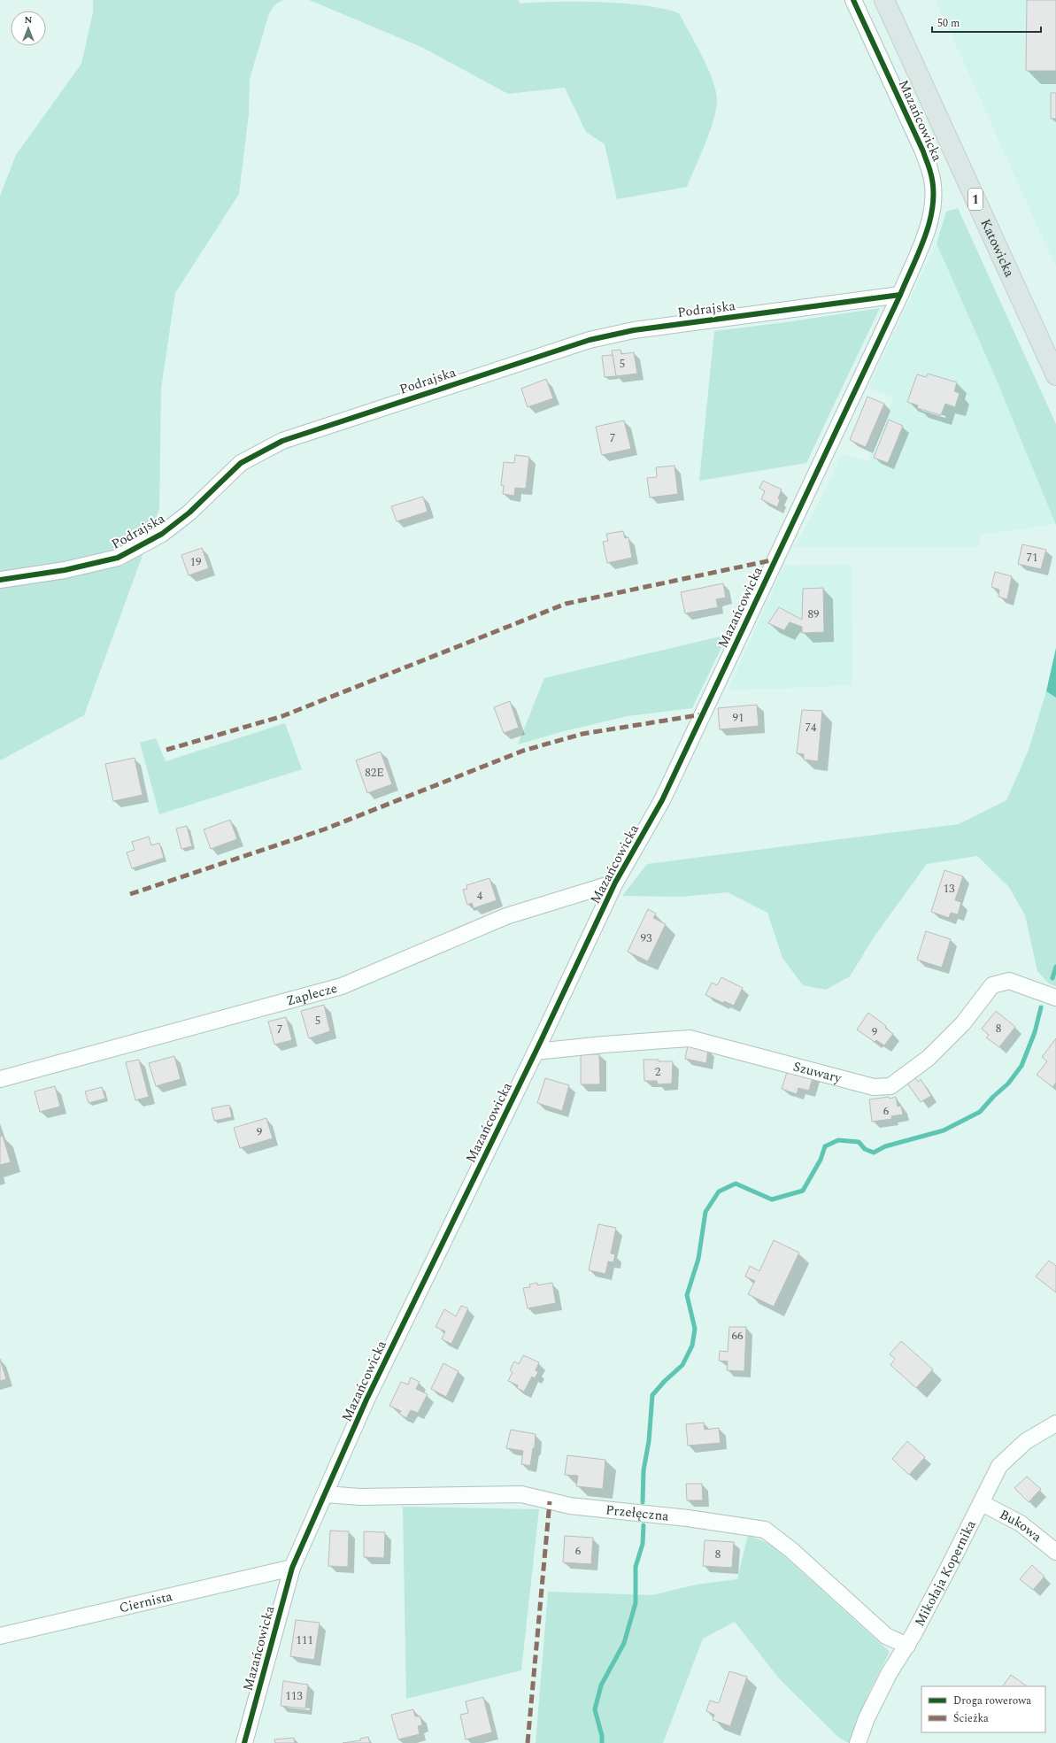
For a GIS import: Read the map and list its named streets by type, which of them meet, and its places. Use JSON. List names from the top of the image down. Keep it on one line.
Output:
{"streets":{"main road":["1","Katowicka"],"street":["Mazańcowicka","Podrajska","Zaplecze","Szuwary","Przełęczna","Bukowa","Mikołaja Kopernika","Ciernista"]},"crossings":[["Mazańcowicka","Podrajska"],["Mazańcowicka","Zaplecze"],["Mazańcowicka","Szuwary"],["Mazańcowicka","Przełęczna"],["Mazańcowicka","Ciernista"],["Przełęczna","Mikołaja Kopernika"],["Bukowa","Mikołaja Kopernika"]],"house_numbers":["5","7","71","19","89","91","74","82E","13","4","93","5","8","7","9","2","6","9","66","6","8","111","113"],"legend":["Droga rowerowa","Ścieżka"],"scale_bar":"50 m","north":"top"}
